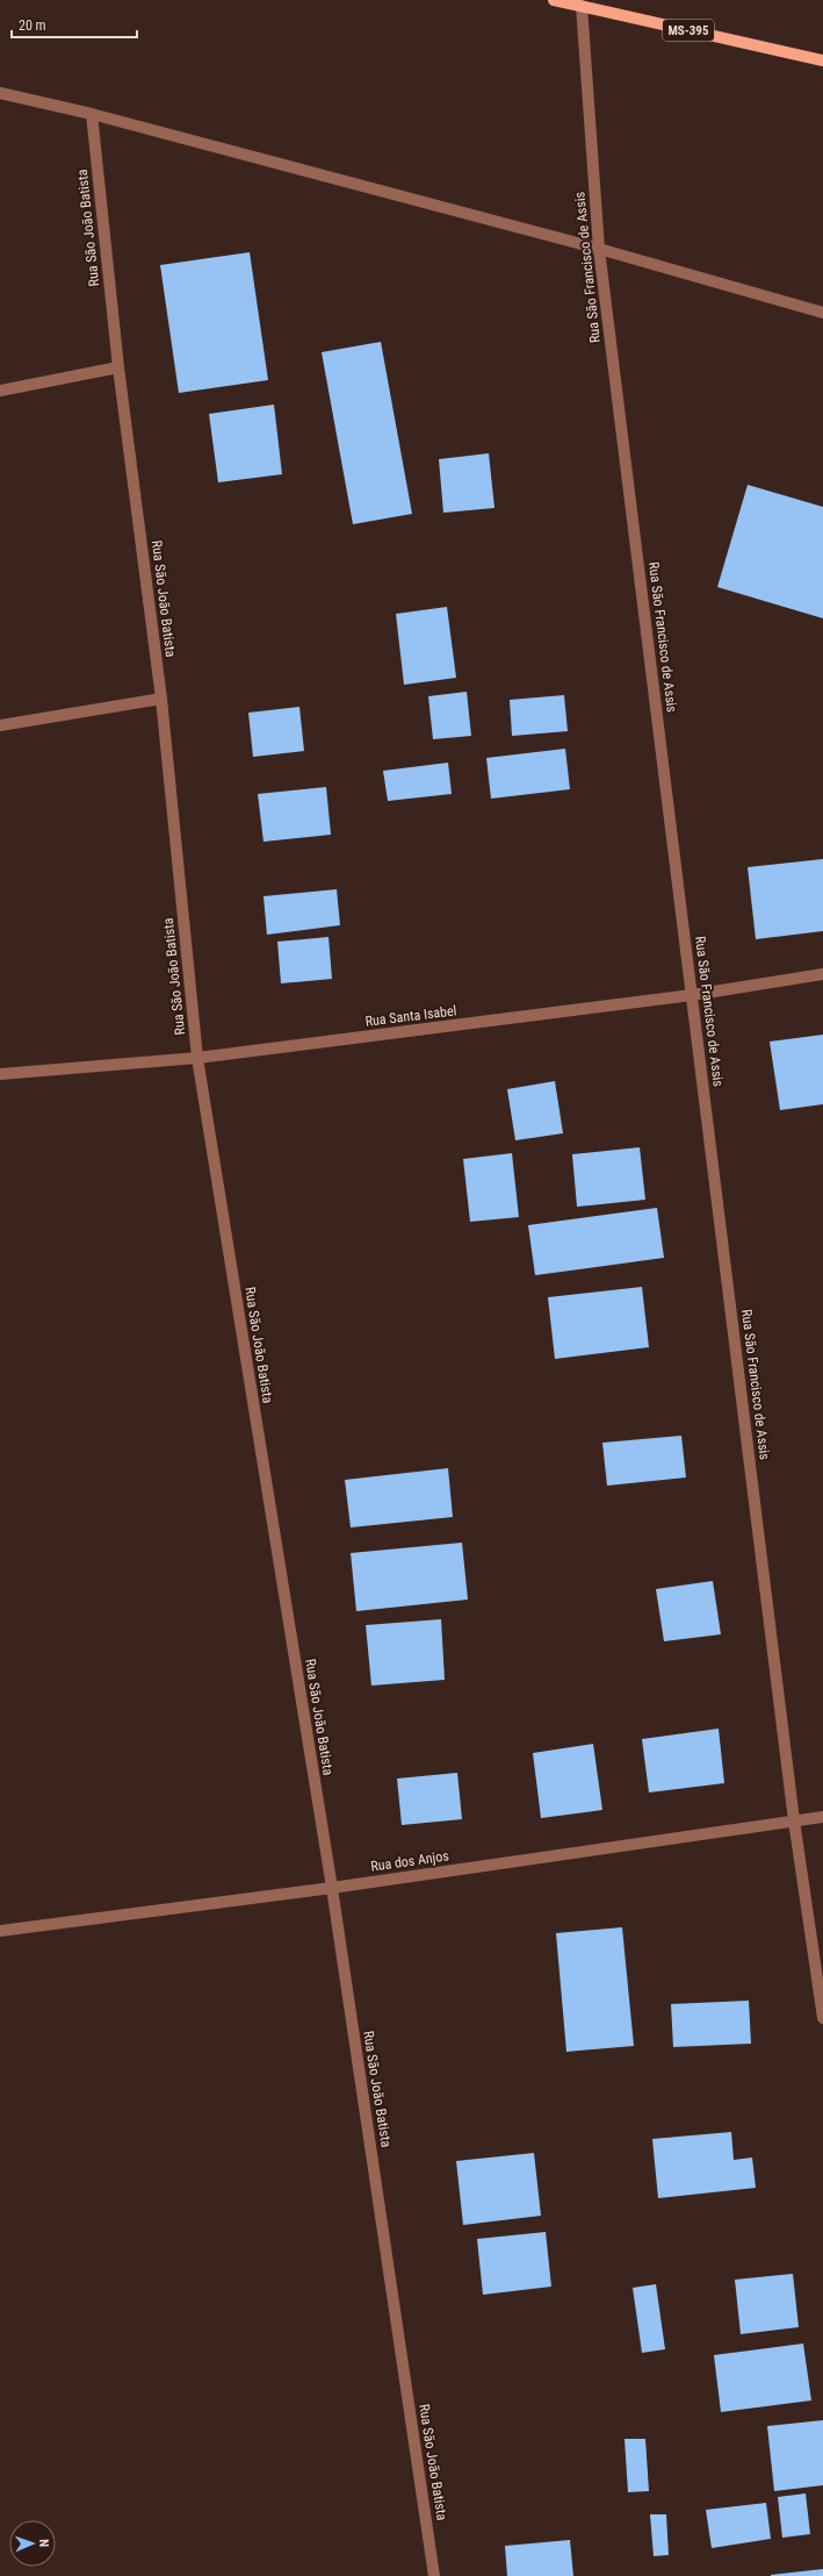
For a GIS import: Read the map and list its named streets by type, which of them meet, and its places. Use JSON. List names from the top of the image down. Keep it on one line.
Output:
{"streets":{"main road":["MS-395"],"street":["Rua São João Batista","Rua São Francisco de Assis","Rua Santa Isabel","Rua dos Anjos"]},"crossings":[["MS-395","Rua São Francisco de Assis"],["Rua São João Batista","Rua Santa Isabel"],["Rua São João Batista","Rua dos Anjos"],["Rua São Francisco de Assis","Rua Santa Isabel"],["Rua São Francisco de Assis","Rua dos Anjos"]],"scale_bar":"20 m","north":"right"}
